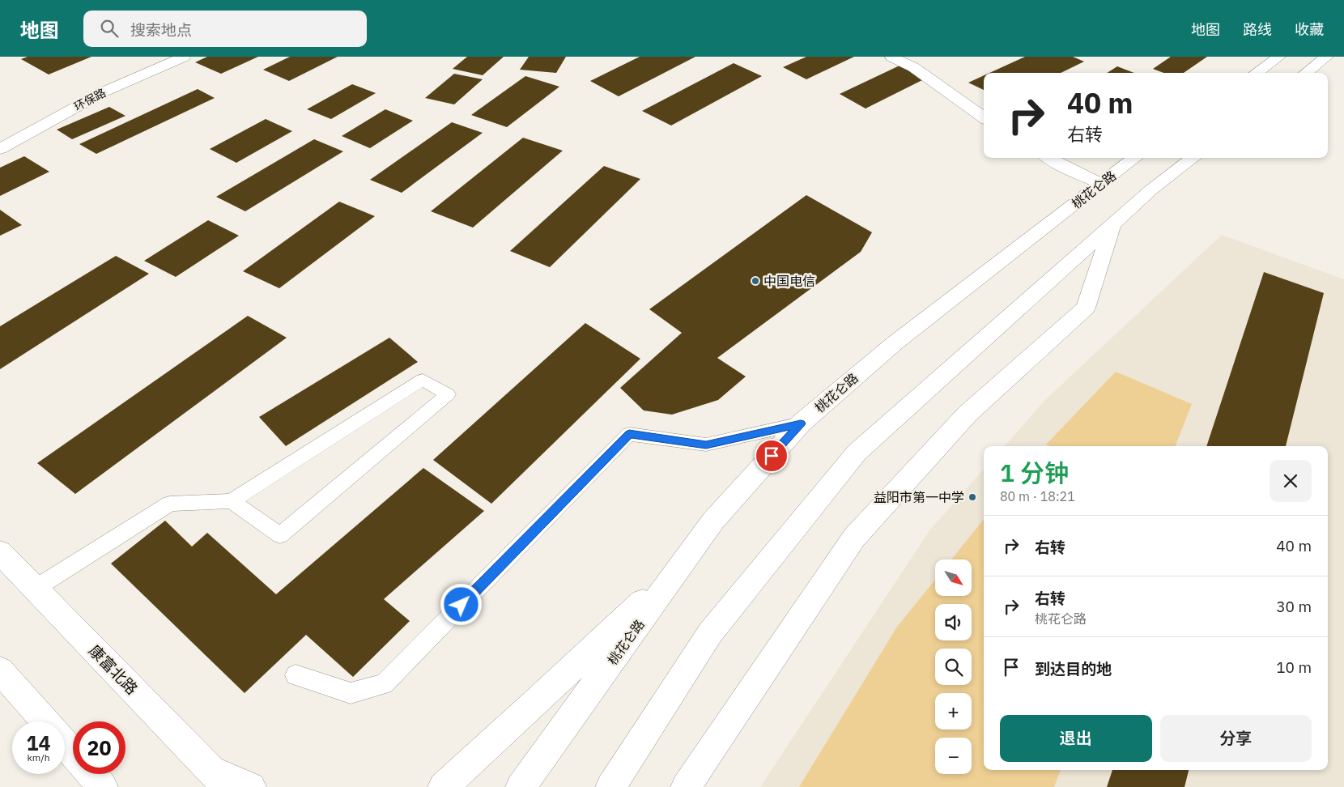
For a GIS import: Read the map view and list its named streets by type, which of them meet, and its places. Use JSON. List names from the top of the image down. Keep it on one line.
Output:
{"streets":{"main road":["环保路","桃花仑路","康富北路"]},"places":["中国电信","益阳市第一中学"],"north":"bottom right","page":{"header":"地图","search":"搜索地点","nav":["地图","路线","收藏"],"turn":["40 m","右转"],"heading":["1 分钟","80 m · 18:21"],"list":[{"name":"右转","value":"40 m"},{"name":"右转","note":"桃花仑路","value":"30 m"},{"name":"到达目的地","value":"10 m"}],"map_buttons":["+","−"],"buttons":["退出","分享"],"speed":"14 km/h","limit":"20"}}
